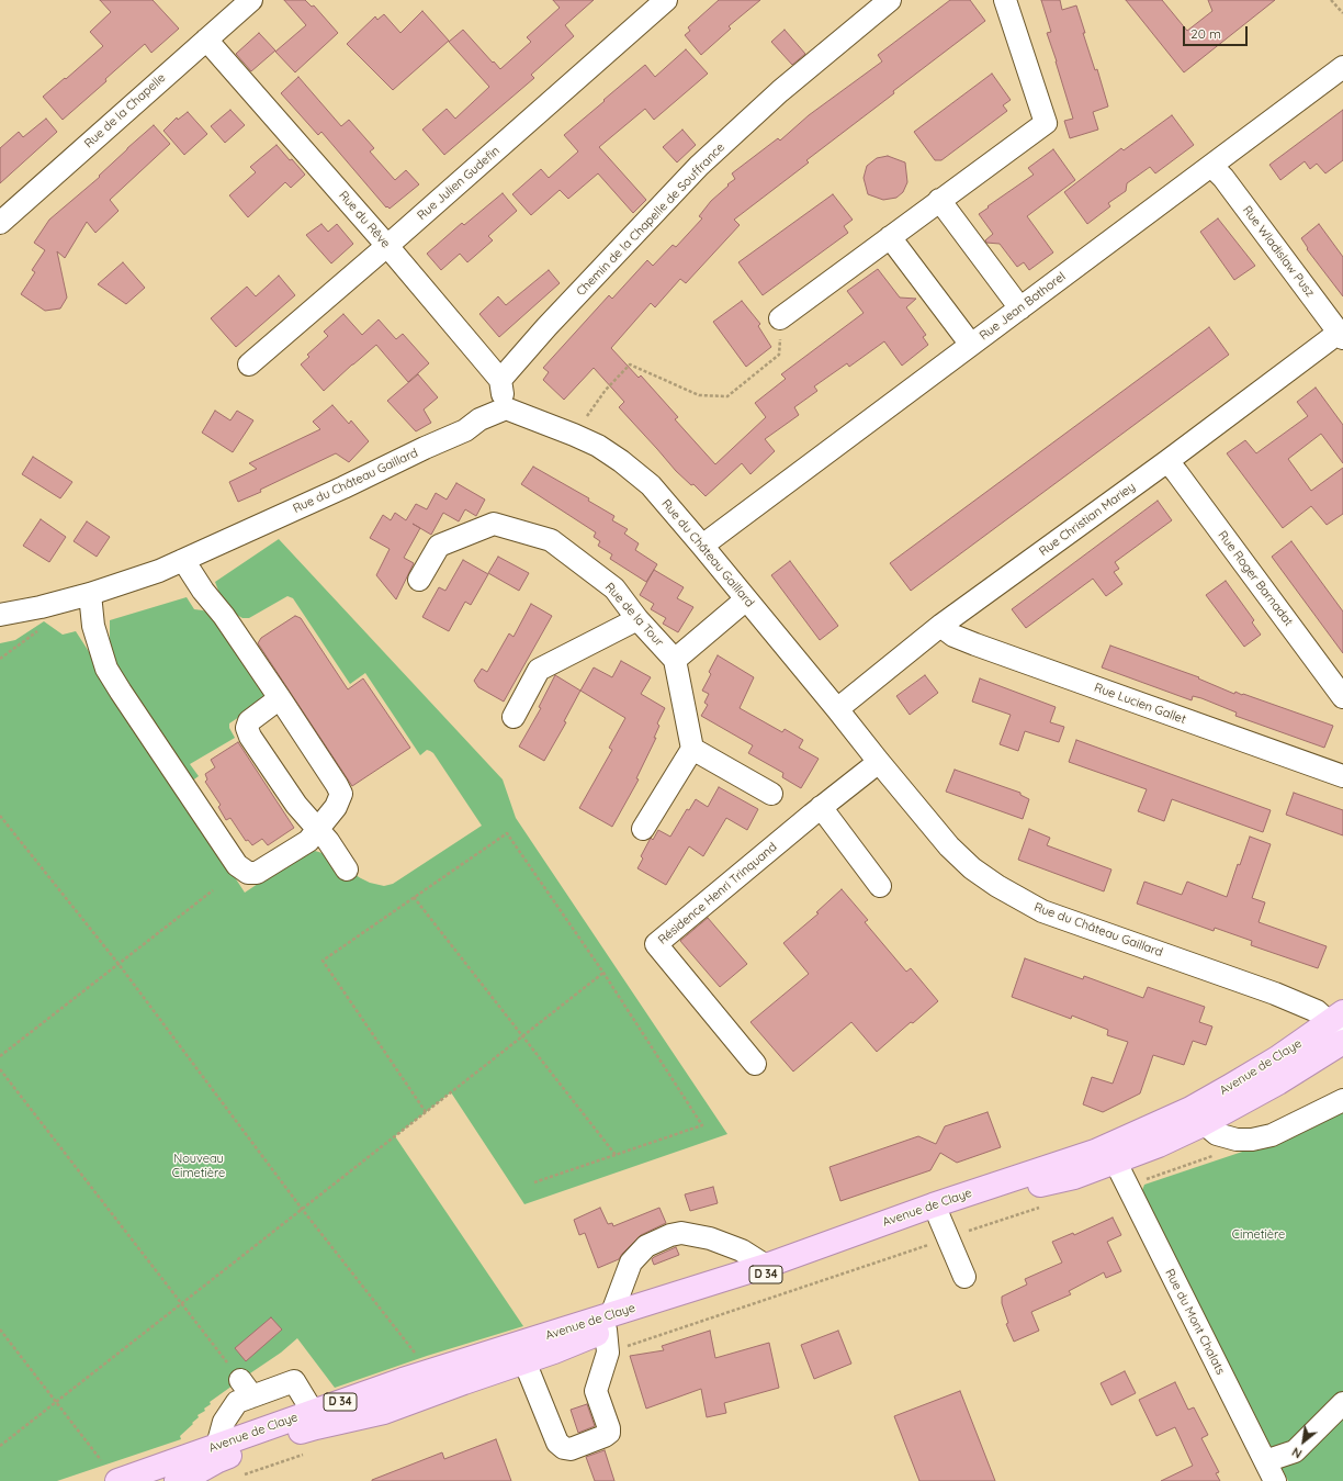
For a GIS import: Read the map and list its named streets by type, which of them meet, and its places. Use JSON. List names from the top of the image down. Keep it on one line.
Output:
{"streets":{"main road":["Avenue de Claye","D 34"],"street":["Rue de la Chapelle","Rue Julien Gudefin","Rue du Rêve","Chemin de la Chapelle de Souffrance","Rue Wladislaw Pusz","Rue Jean Bothorel","Rue du Château Gaillard","Rue Christian Mariey","Rue Roger Barnadat","Rue de la Tour","Rue Lucien Gallet","Résidence Henri Trinquand","Rue du Mont Chalats"]},"crossings":[["Rue de la Chapelle","Rue du Rêve"],["Rue Julien Gudefin","Rue du Rêve"],["Rue du Rêve","Chemin de la Chapelle de Souffrance"],["Rue du Rêve","Rue du Château Gaillard"],["Rue Wladislaw Pusz","Rue Jean Bothorel"],["Rue Wladislaw Pusz","Rue Christian Mariey"],["Rue Jean Bothorel","Rue du Château Gaillard"],["Rue du Château Gaillard","Rue Christian Mariey"],["Rue du Château Gaillard","Résidence Henri Trinquand"],["Rue du Château Gaillard","Avenue de Claye"],["Rue Christian Mariey","Rue Roger Barnadat"],["Rue Christian Mariey","Rue Lucien Gallet"],["Avenue de Claye","Rue du Mont Chalats"]],"parks":["Nouveau Cimetière","Cimetière"],"scale_bar":"20 m","north":"bottom left"}
